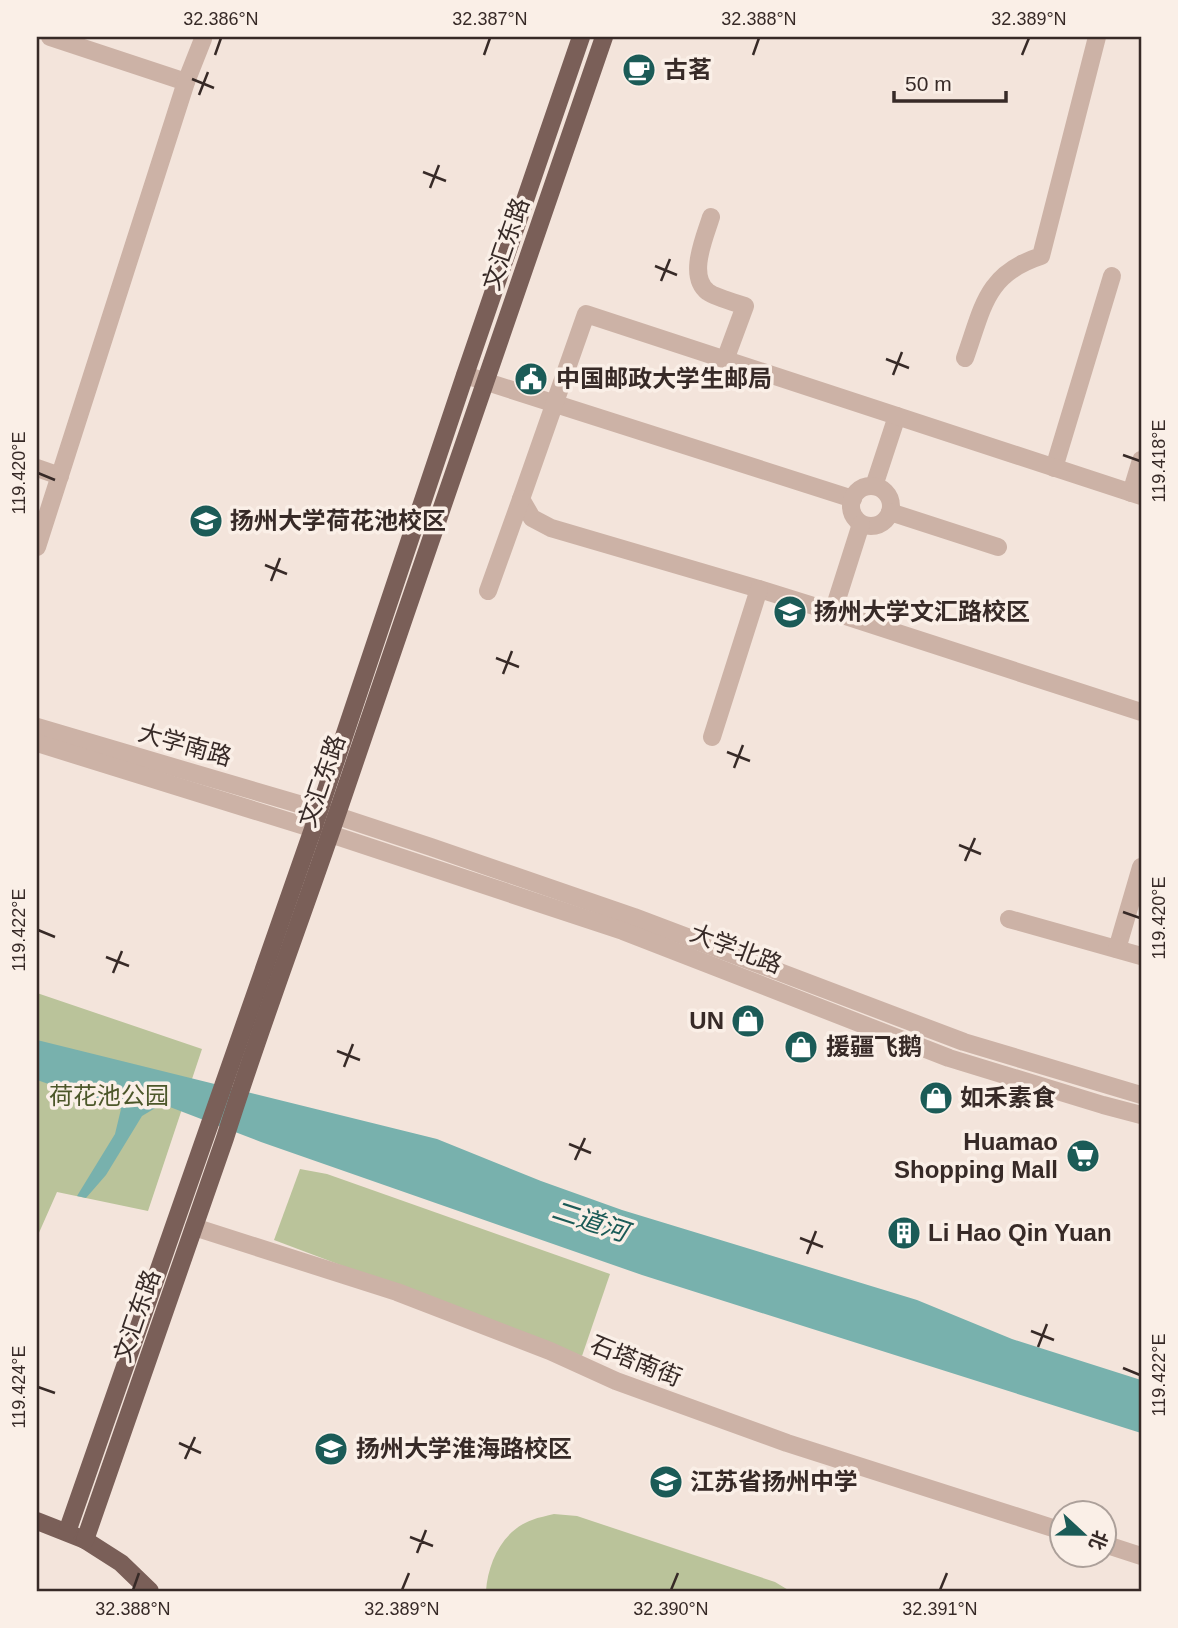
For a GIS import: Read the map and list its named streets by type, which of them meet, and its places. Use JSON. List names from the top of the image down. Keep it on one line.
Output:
{"streets":{"main road":["文汇东路"],"street":["大学南路","大学北路","石塔南街"]},"crossings":[["文汇东路","大学南路"],["文汇东路","大学北路"],["文汇东路","石塔南街"],["大学南路","大学北路"]],"water":["二道河"],"parks":["荷花池公园"],"places":{"cafe":["古茗"],"public building":["中国邮政大学生邮局"],"school or university":["扬州大学荷花池校区","扬州大学文汇路校区","扬州大学淮海路校区","江苏省扬州中学"],"shop":["UN","援疆飞鹅","如禾素食"],"supermarket":["Huamao Shopping Mall"],"building":["Li Hao Qin Yuan"]},"scale_bar":"50 m","north":"right","coordinates":["32.386°N","32.387°N","32.388°N","32.389°N","119.418°E","119.420°E","119.422°E","119.424°E","32.390°N","32.391°N"]}
